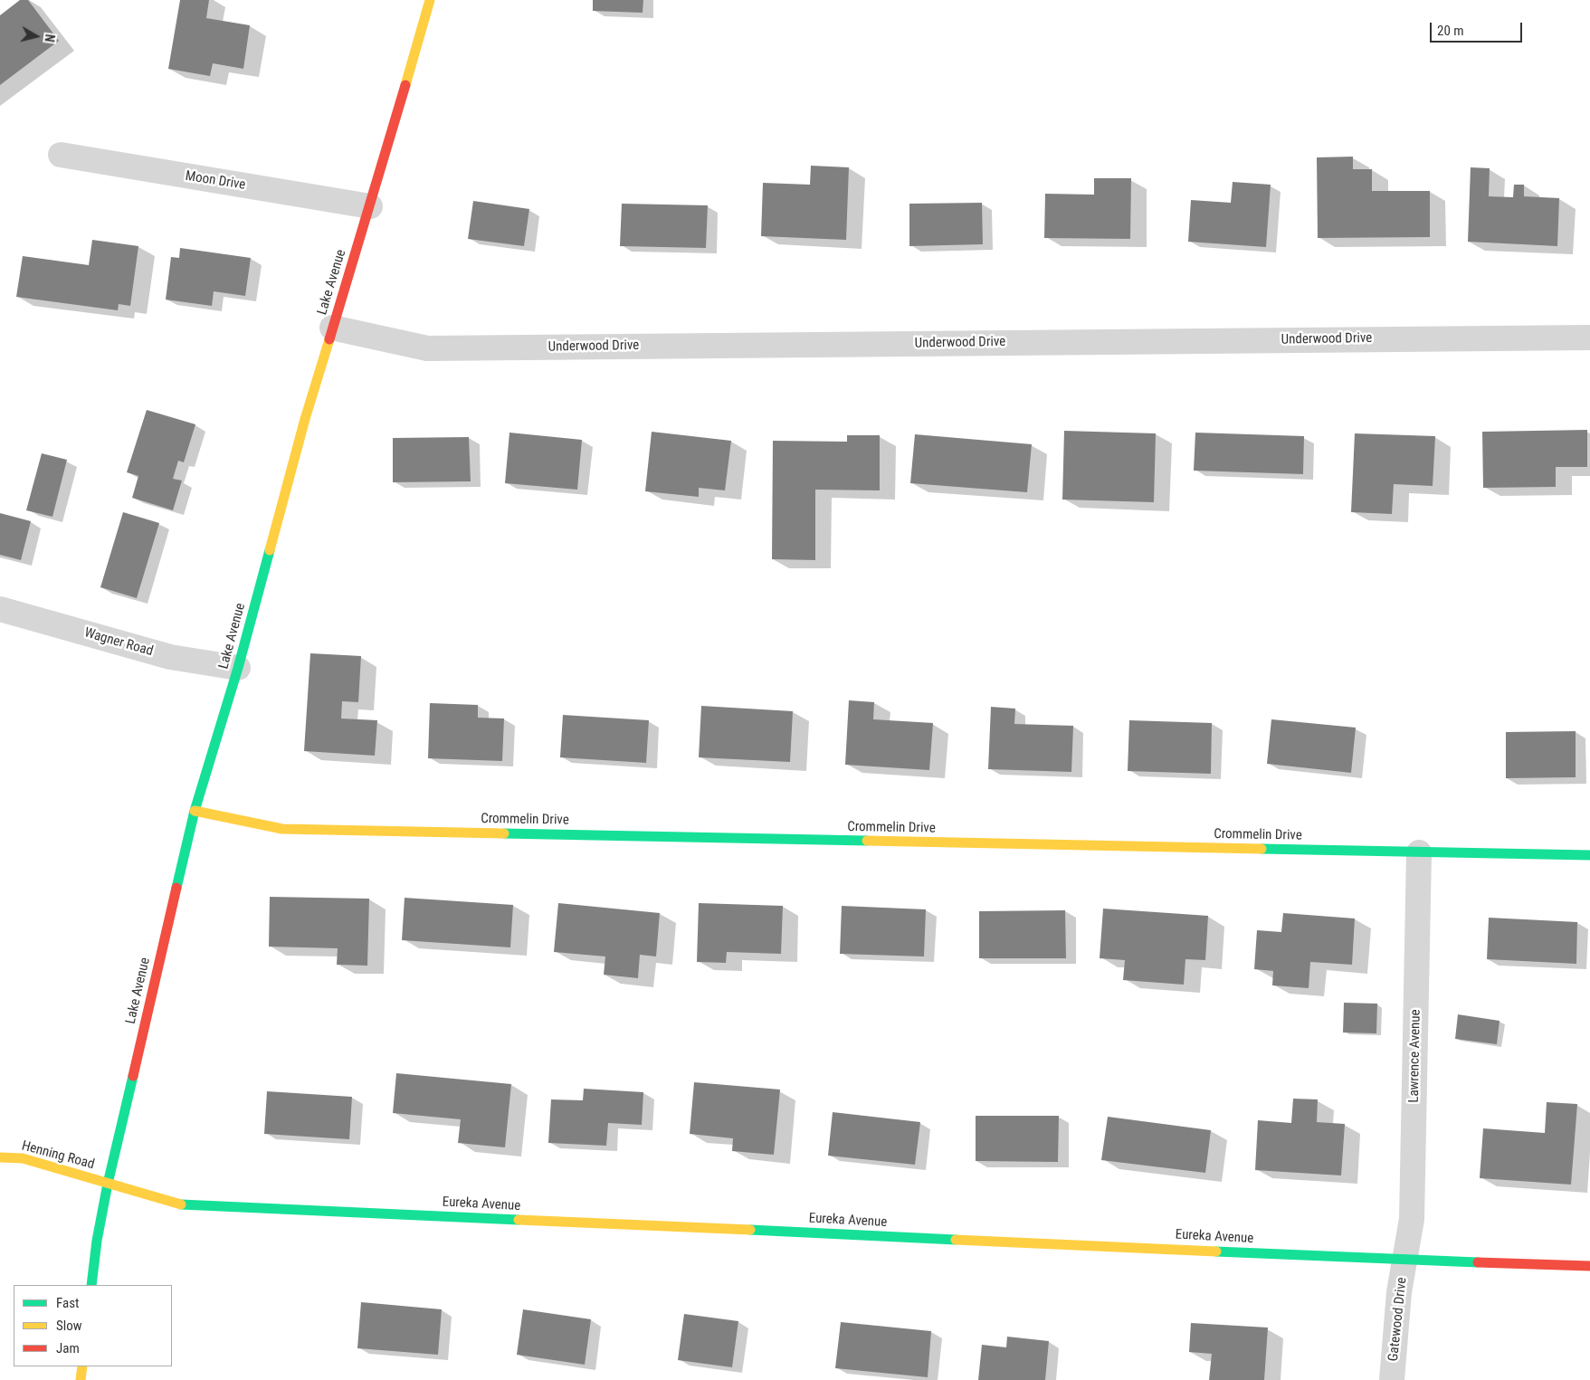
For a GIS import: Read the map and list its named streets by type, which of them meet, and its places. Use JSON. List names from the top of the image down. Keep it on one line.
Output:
{"streets":{"street":["Moon Drive","Lake Avenue","Underwood Drive","Wagner Road","Crommelin Drive","Lawrence Avenue","Henning Road","Eureka Avenue","Gatewood Drive"]},"crossings":[["Moon Drive","Lake Avenue"],["Lake Avenue","Underwood Drive"],["Lake Avenue","Wagner Road"],["Lake Avenue","Crommelin Drive"],["Lake Avenue","Henning Road"],["Lake Avenue","Eureka Avenue"],["Crommelin Drive","Lawrence Avenue"],["Lawrence Avenue","Eureka Avenue"],["Lawrence Avenue","Gatewood Drive"],["Henning Road","Eureka Avenue"],["Eureka Avenue","Gatewood Drive"]],"legend":["Fast","Slow","Jam"],"scale_bar":"20 m","north":"right"}
